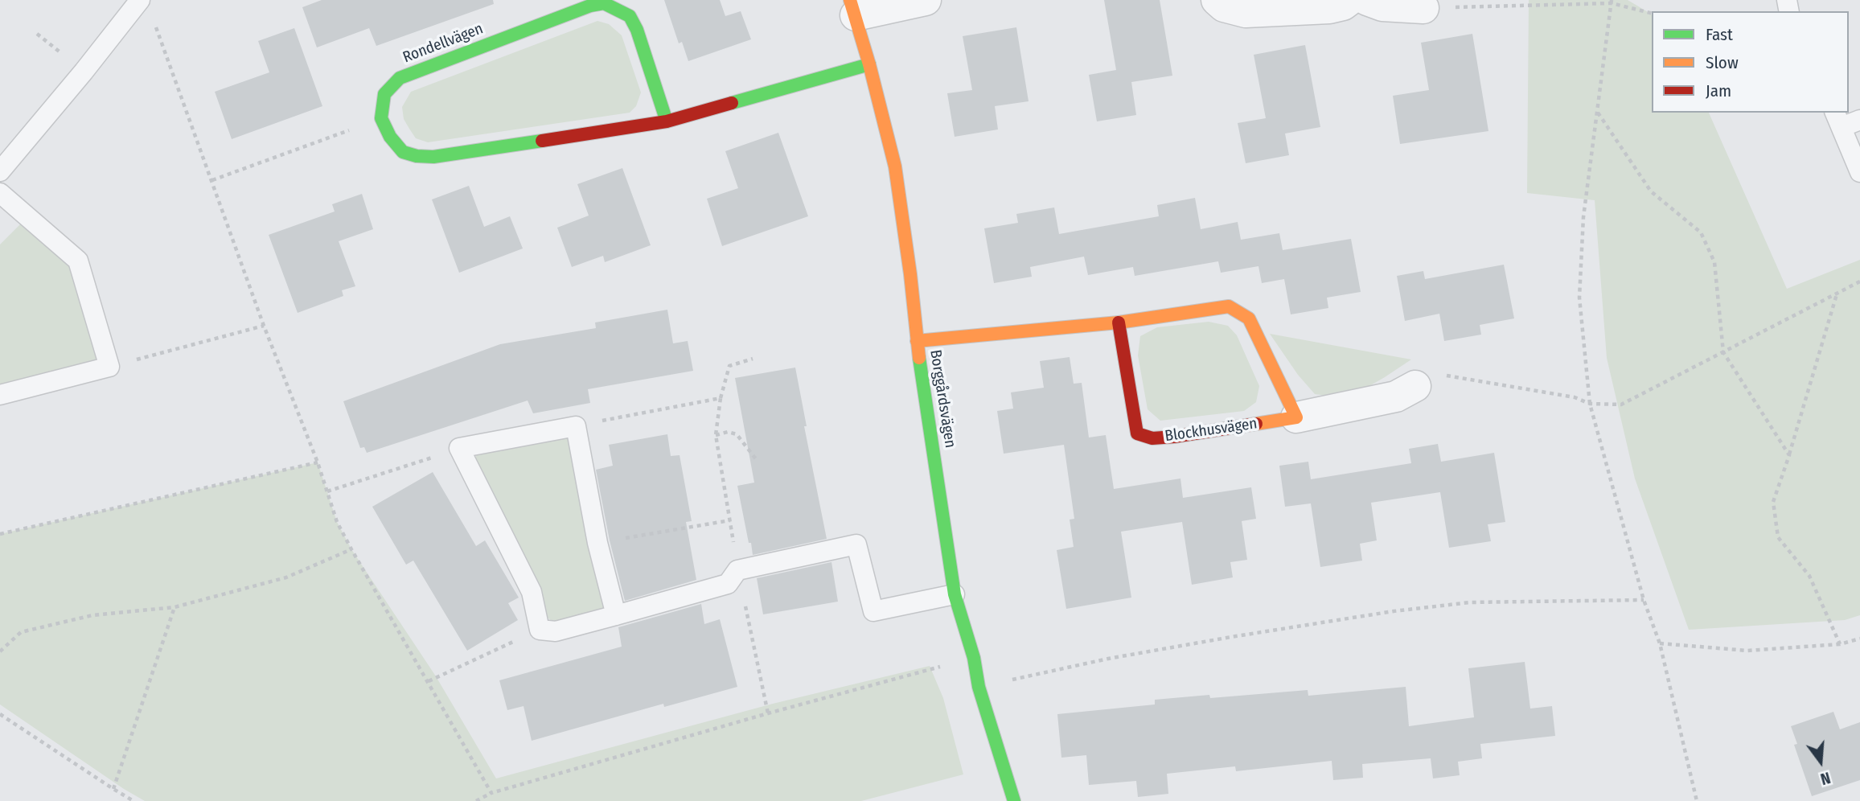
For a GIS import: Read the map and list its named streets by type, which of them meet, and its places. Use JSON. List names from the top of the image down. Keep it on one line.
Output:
{"streets":{"street":["Rondellvägen","Borggårdsvägen","Blockhusvägen"]},"legend":["Fast","Slow","Jam"],"north":"bottom"}
